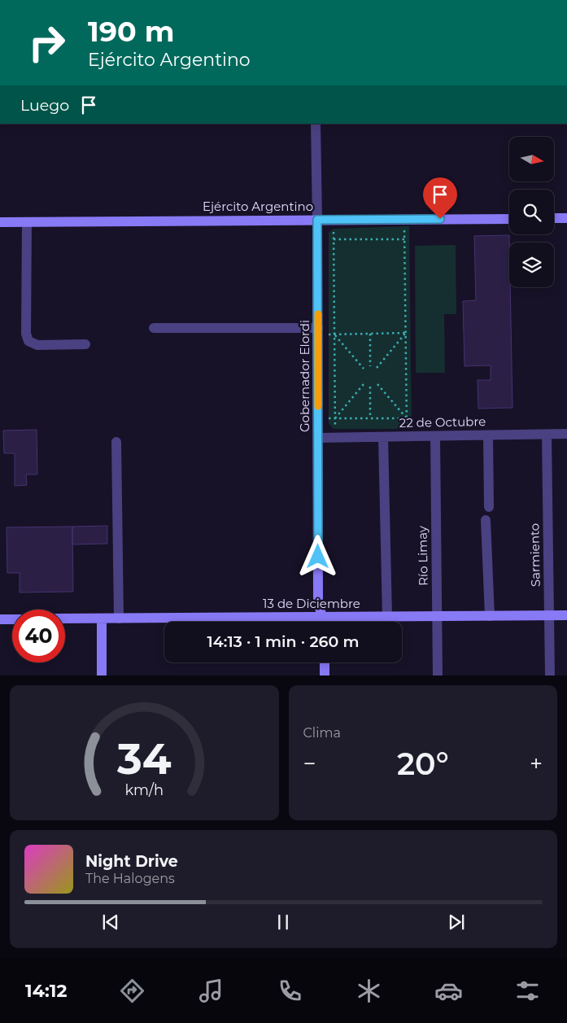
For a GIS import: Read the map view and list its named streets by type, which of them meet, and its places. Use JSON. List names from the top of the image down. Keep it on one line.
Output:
{"streets":{"street":["Ejército Argentino","Gobernador Elordi","22 de Octubre","Sarmiento","Río Limay","13 de Diciembre"]},"crossings":[["Ejército Argentino","Gobernador Elordi"],["Gobernador Elordi","22 de Octubre"],["Gobernador Elordi","13 de Diciembre"],["22 de Octubre","Sarmiento"],["22 de Octubre","Río Limay"],["Sarmiento","13 de Diciembre"],["Río Limay","13 de Diciembre"]],"north":"right","page":{"turn":["190 m","Ejército Argentino"],"then":"Luego","limit":"40","trip":"14:13 · 1 min · 260 m","tile":"Clima","heat":["−","20°","+"],"song":["Night Drive","The Halogens"],"tabs":"14:12","gauge":["34","km/h"]}}
